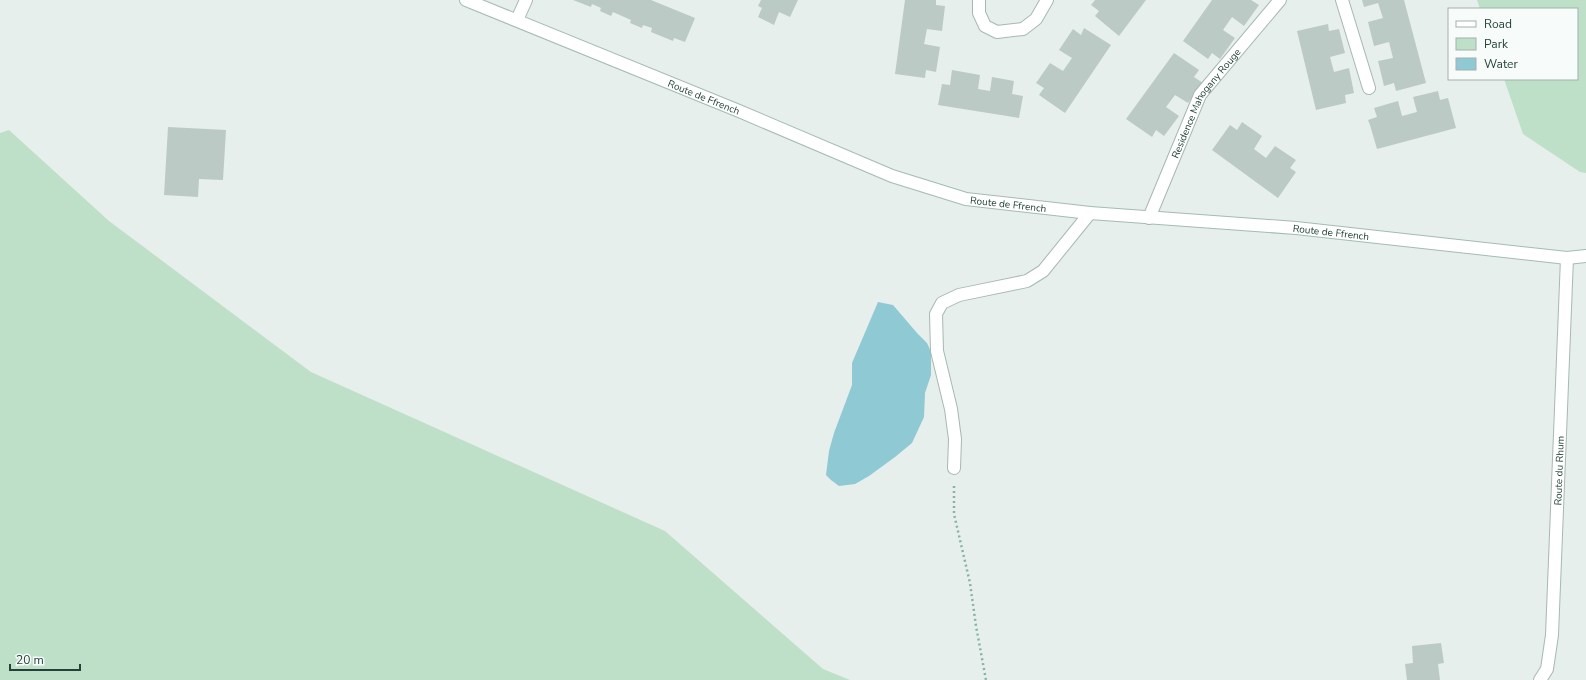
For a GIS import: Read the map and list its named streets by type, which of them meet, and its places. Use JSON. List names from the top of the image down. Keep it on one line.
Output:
{"streets":{"street":["Route de Ffrench","Residence Mahogany Rouge","Route du Rhum"]},"crossings":[["Route de Ffrench","Residence Mahogany Rouge"],["Route de Ffrench","Route du Rhum"]],"legend":["Road","Park","Water"],"scale_bar":"20 m"}
